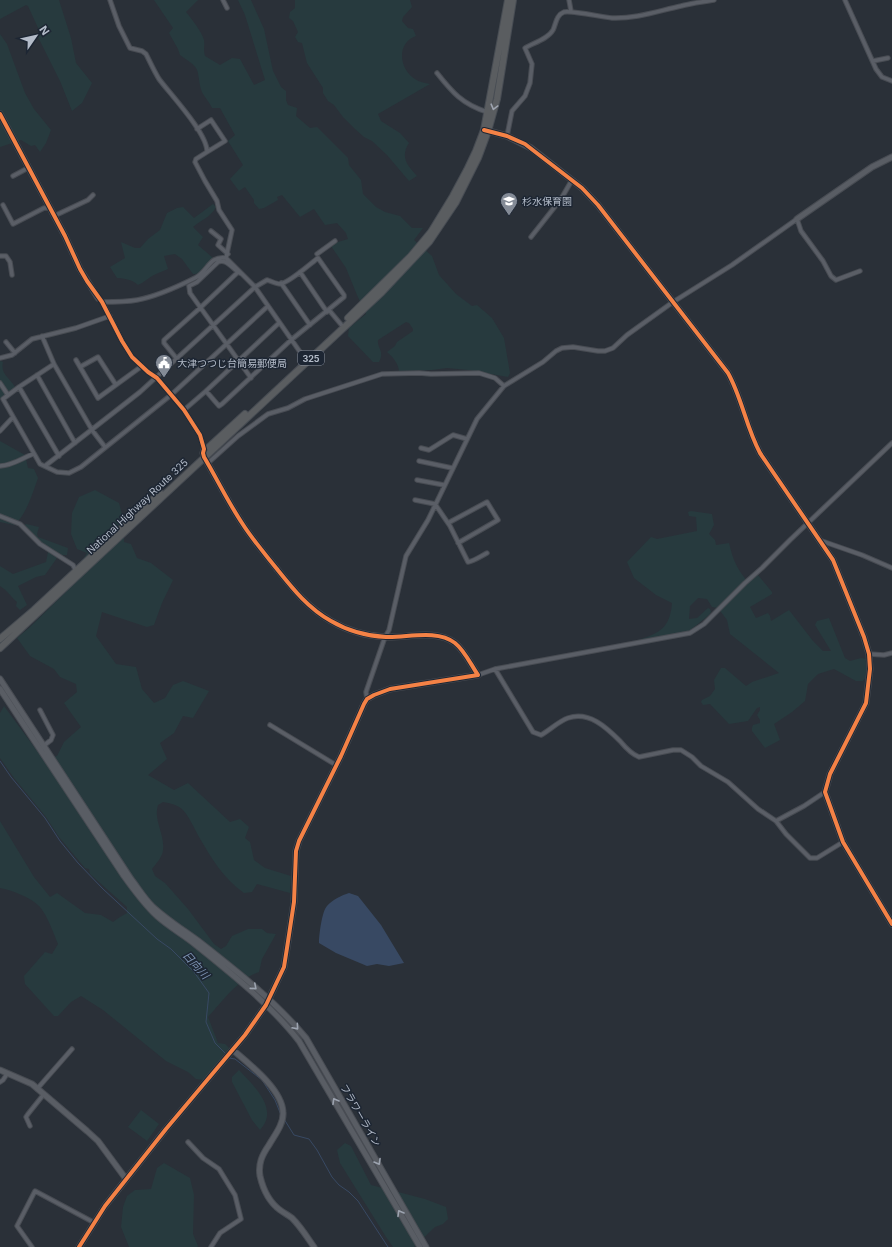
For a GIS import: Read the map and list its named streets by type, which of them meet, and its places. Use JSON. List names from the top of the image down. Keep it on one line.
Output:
{"streets":{"highway":["325","National Highway Route 325"],"street":["フラワーライン"]},"water":["日向川"],"places":{"school or university":["杉水保育園"],"public building":["大津つつじ台簡易郵便局"]},"north":"top right"}
